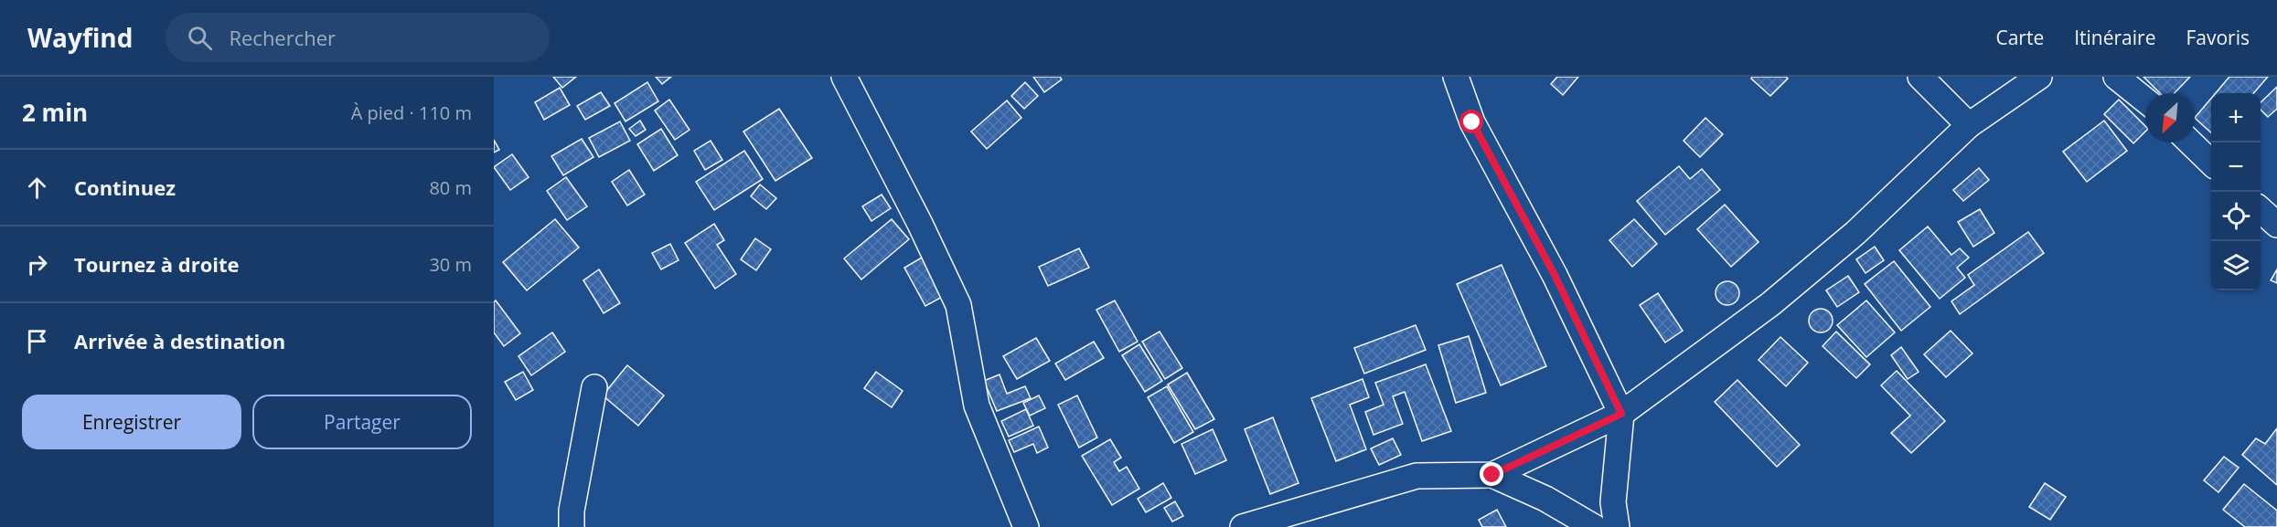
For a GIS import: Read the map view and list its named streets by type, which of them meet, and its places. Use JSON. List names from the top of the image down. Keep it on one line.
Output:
{"north":"bottom left","page":{"header":"Wayfind","search":"Rechercher","nav":["Carte","Itinéraire","Favoris"],"heading":["2 min","À pied · 110 m"],"map_buttons":["+","−"],"list":[["Continuez","80 m"],["Tournez à droite","30 m"],"Arrivée à destination"],"buttons":["Enregistrer","Partager"]}}
